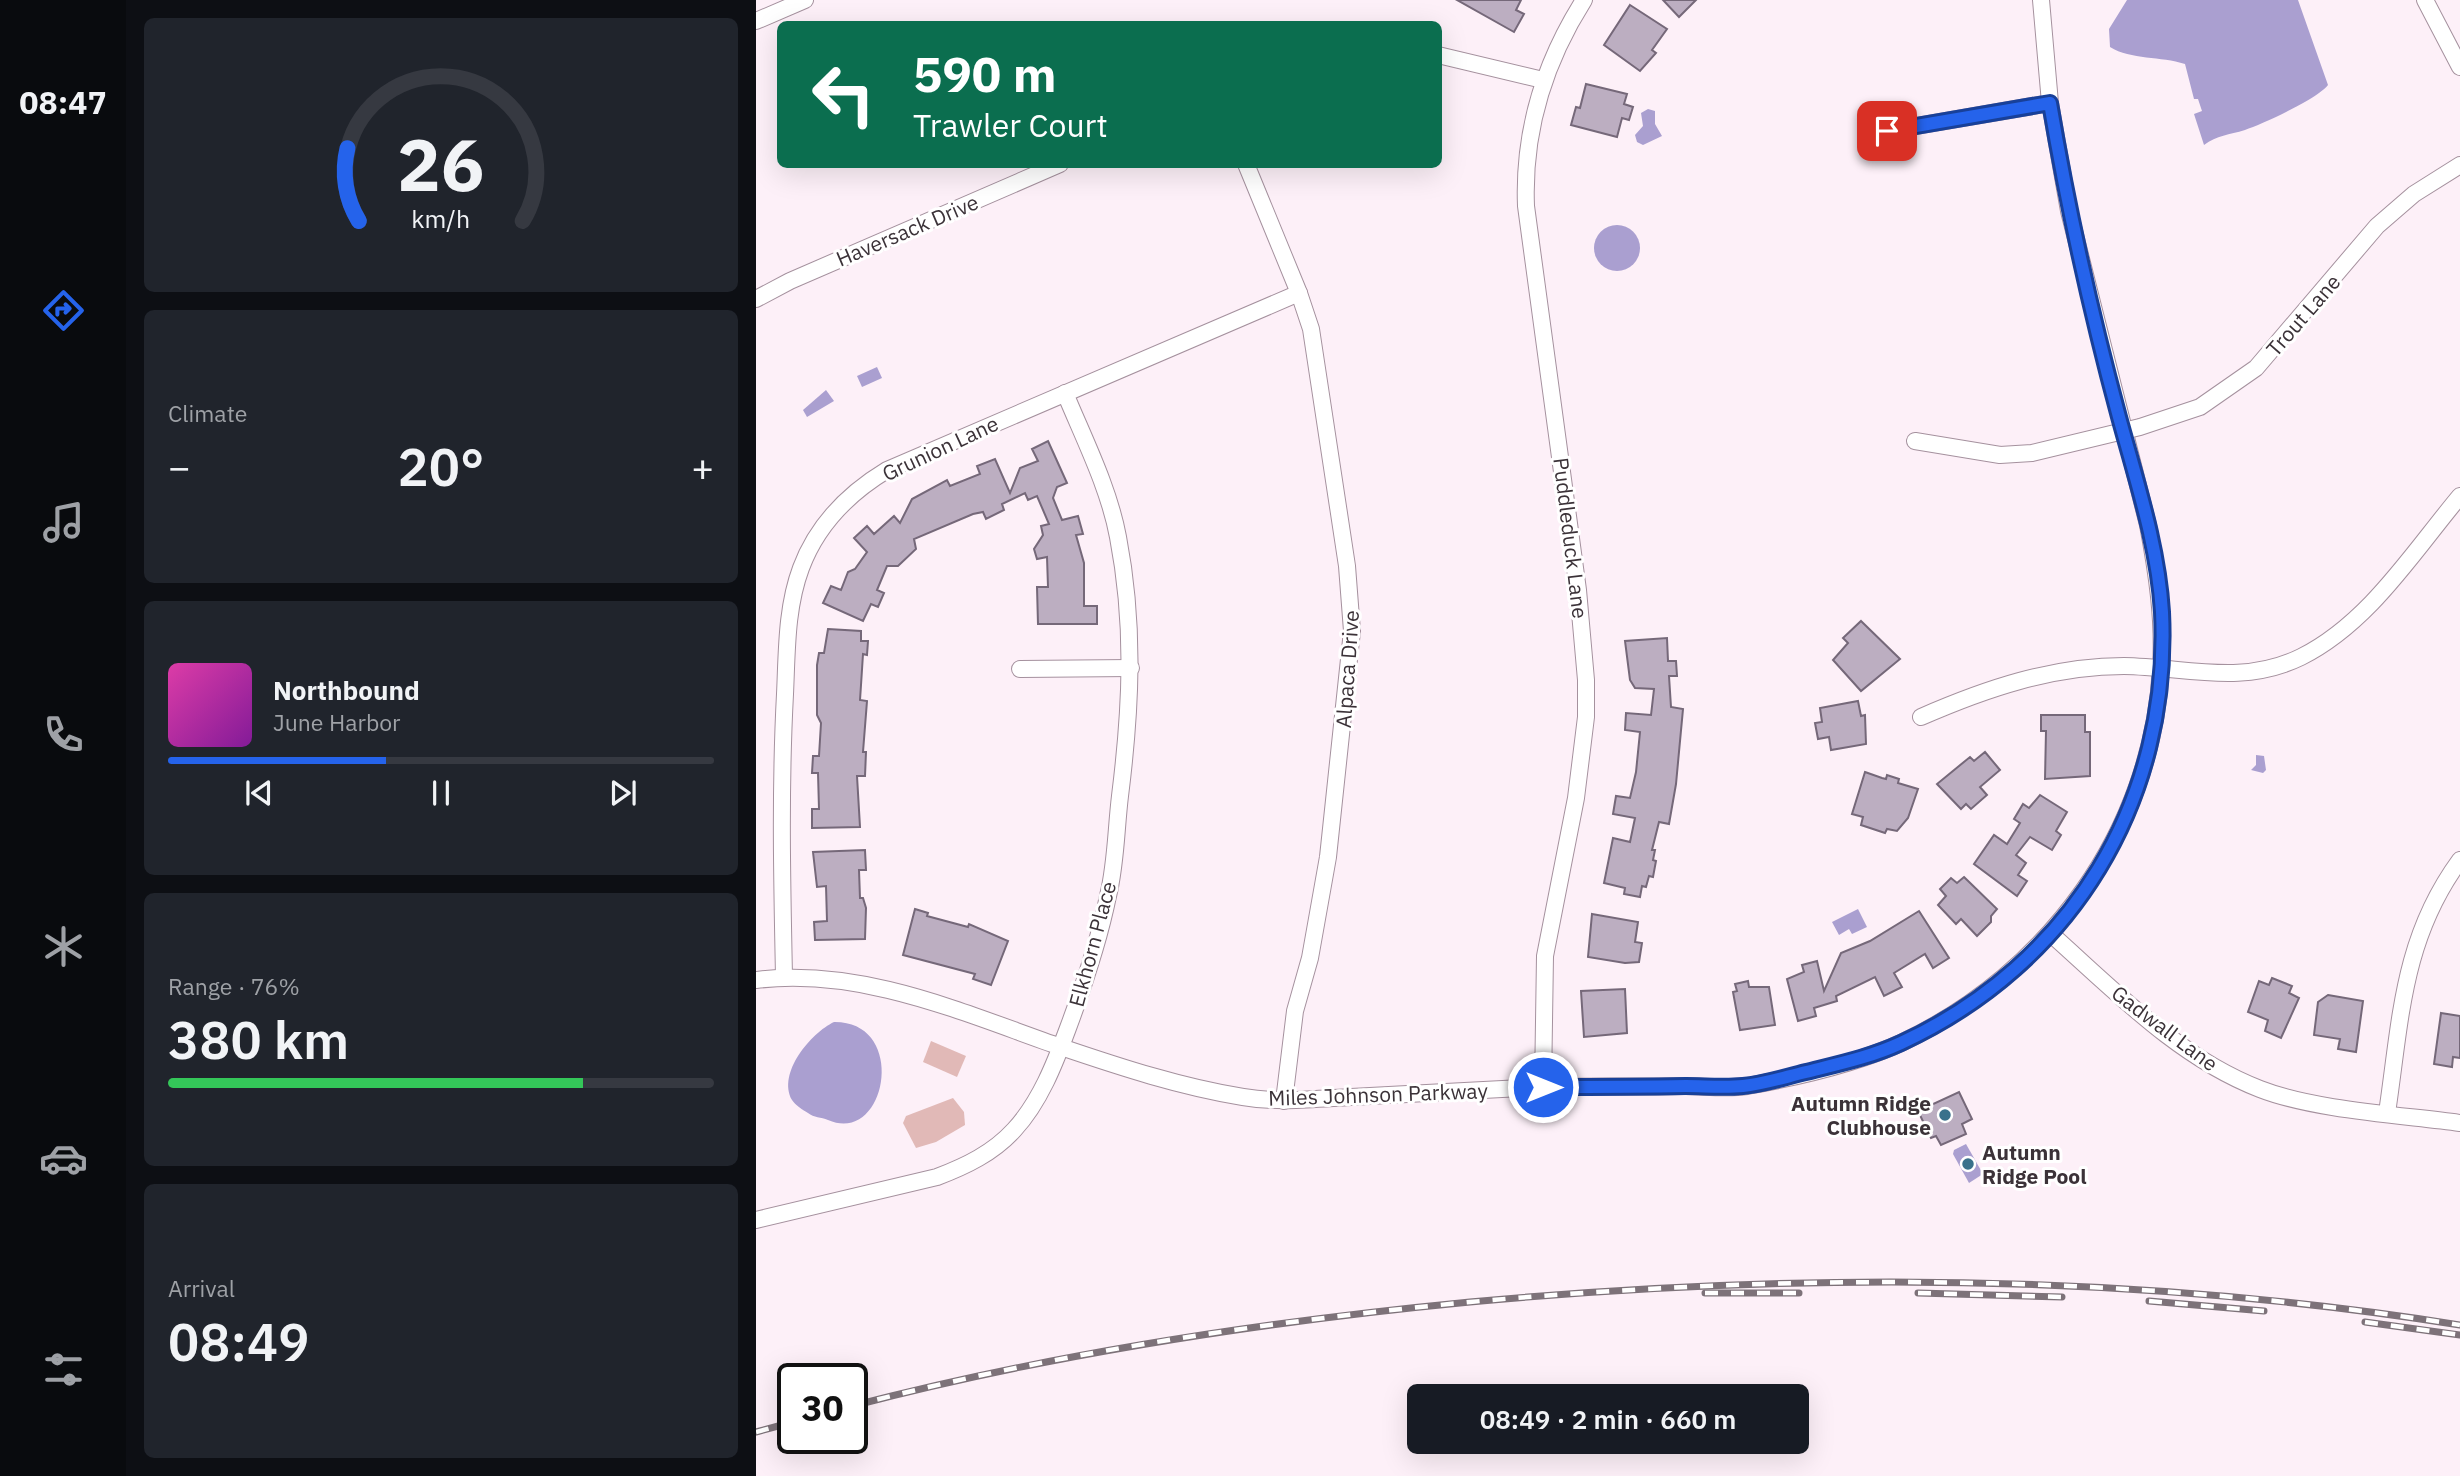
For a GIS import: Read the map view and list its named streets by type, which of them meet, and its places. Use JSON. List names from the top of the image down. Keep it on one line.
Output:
{"streets":{"street":["Haversack Drive","Trout Lane","Grunion Lane","Puddleduck Lane","Alpaca Drive","Elkhorn Place","Gadwall Lane","Miles Johnson Parkway"]},"crossings":[["Trout Lane","Miles Johnson Parkway"],["Grunion Lane","Alpaca Drive"],["Grunion Lane","Elkhorn Place"],["Grunion Lane","Miles Johnson Parkway"],["Puddleduck Lane","Miles Johnson Parkway"],["Alpaca Drive","Miles Johnson Parkway"],["Elkhorn Place","Miles Johnson Parkway"],["Gadwall Lane","Miles Johnson Parkway"]],"places":["Autumn Ridge Clubhouse","Autumn Ridge Pool"],"page":{"tabs":"08:47","turn":["590 m","Trawler Court"],"tile":["Climate",["Range · 76%","380 km"],["Arrival","08:49"]],"heat":["−","20°","+"],"song":["Northbound","June Harbor"],"limit":"30","trip":"08:49 · 2 min · 660 m","gauge":["26","km/h"]}}
